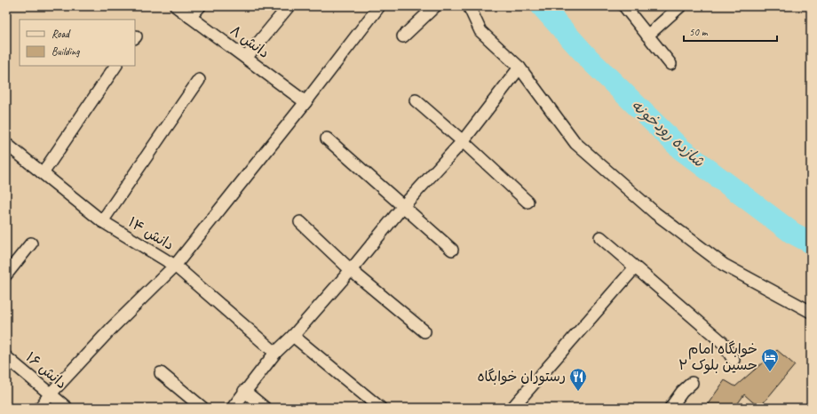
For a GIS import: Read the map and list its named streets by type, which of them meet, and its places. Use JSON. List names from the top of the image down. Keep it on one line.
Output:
{"streets":{"street":["دانش ۸","دانش ۱۴","دانش ۱۶"]},"water":["شازده رودخونه"],"places":{"hotel":["خوابگاه امام حسین بلوک ۲"],"restaurant":["رستوران خوابگاه"]},"legend":["Road","Building"],"scale_bar":"50 m"}
